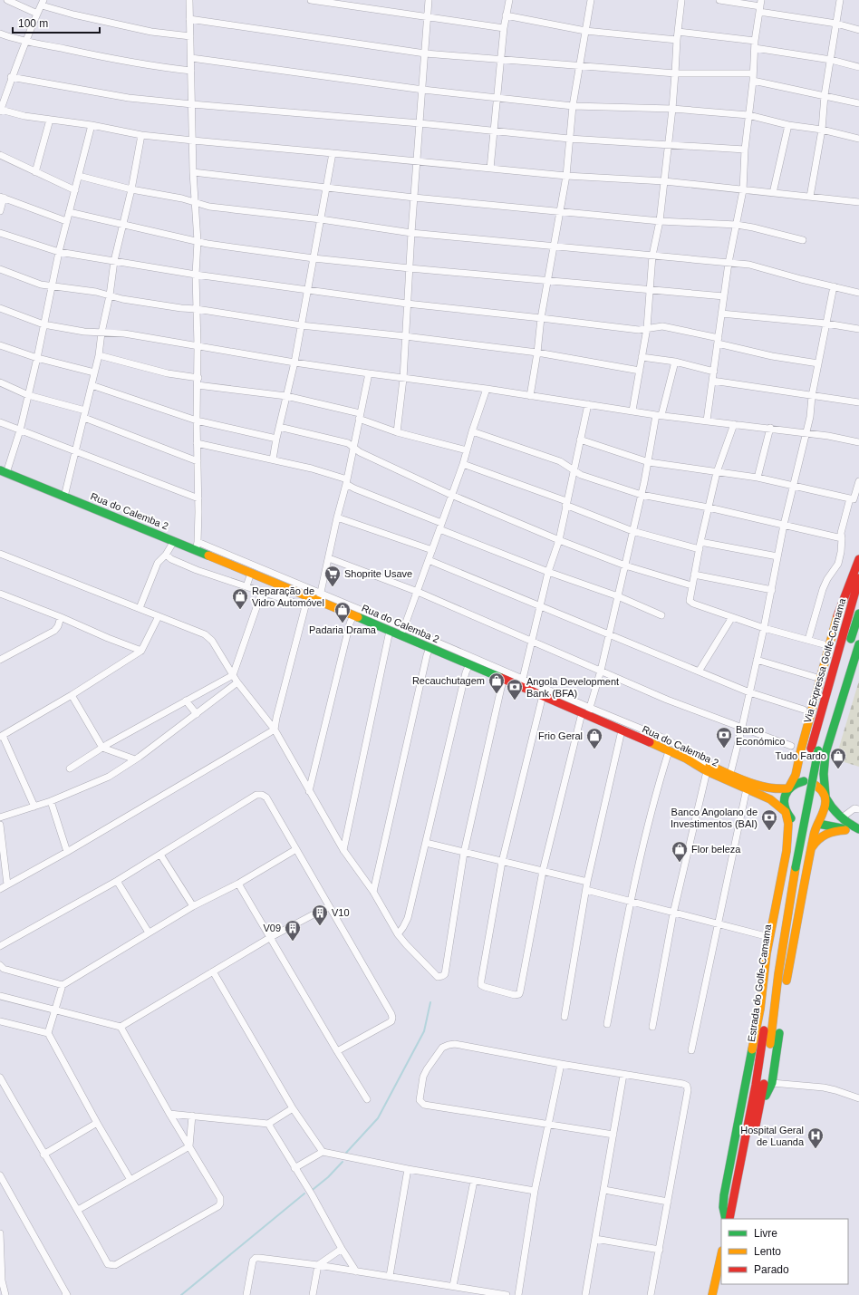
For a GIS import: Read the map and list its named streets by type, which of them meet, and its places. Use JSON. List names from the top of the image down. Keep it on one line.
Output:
{"streets":{"main road":["Rua do Calemba 2","Via Expressa Golfe-Camama","Estrada do Golfe-Camama"]},"crossings":[["Via Expressa Golfe-Camama","Estrada do Golfe-Camama"]],"places":{"supermarket":["Shoprite Usave"],"shop":["Reparação de Vidro Automóvel","Padaria Drama","Recauchutagem","Frio Geral","Tudo Fardo","Flor beleza"],"bank":["Angola Development Bank (BFA)","Banco Económico","Banco Angolano de Investimentos (BAI)"],"building":["V10","V09"],"hospital":["Hospital Geral de Luanda"]},"legend":["Livre","Lento","Parado"],"scale_bar":"100 m"}
